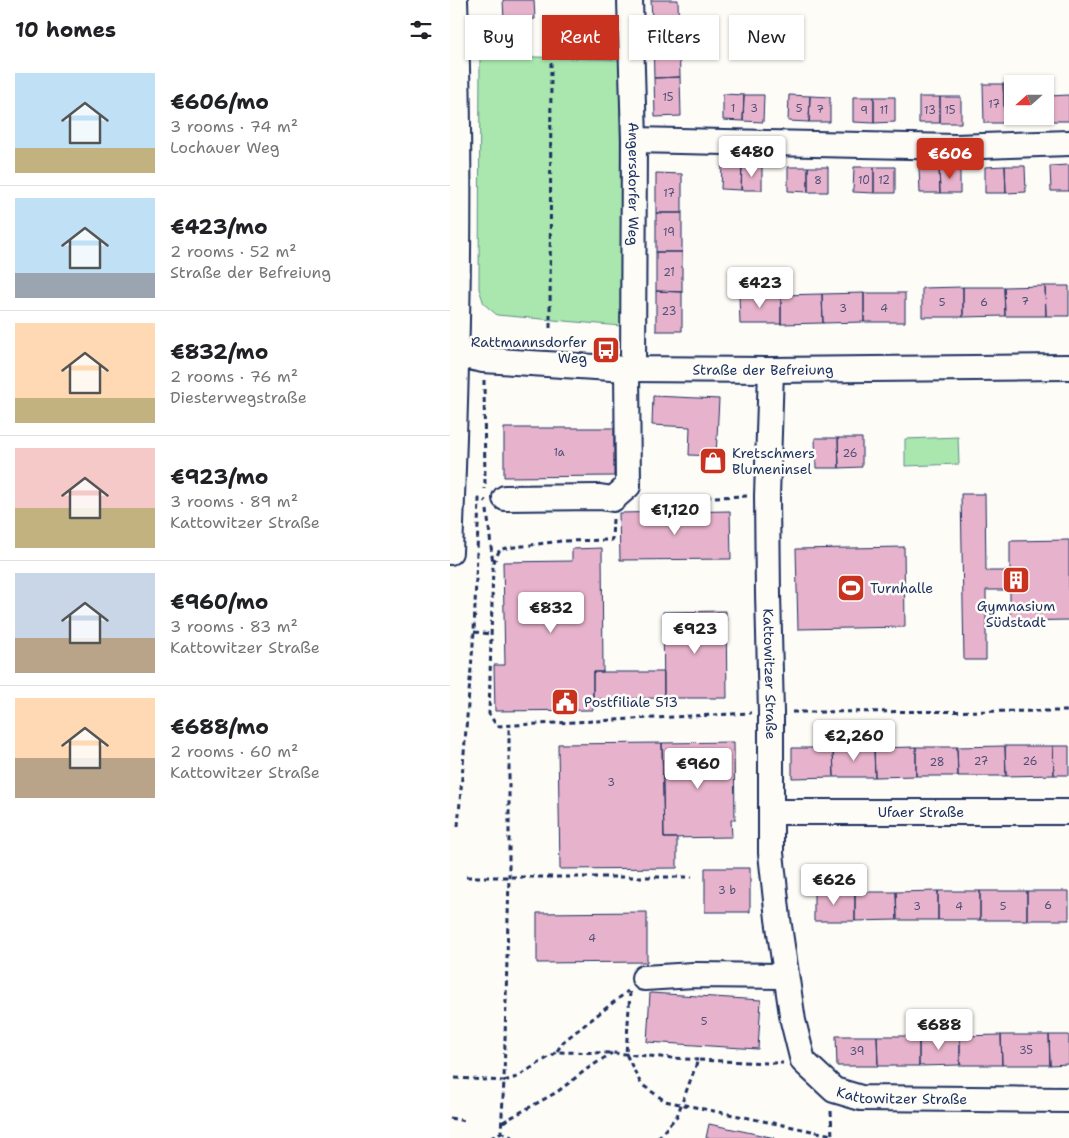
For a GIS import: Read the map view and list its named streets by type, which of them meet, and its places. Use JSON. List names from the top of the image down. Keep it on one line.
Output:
{"streets":{"street":["Angersdorfer Weg","Straße der Befreiung","Kattowitzer Straße","Ufaer Straße"]},"crossings":[["Angersdorfer Weg","Straße der Befreiung"],["Straße der Befreiung","Kattowitzer Straße"],["Kattowitzer Straße","Ufaer Straße"]],"places":{"bus stop":["Rattmannsdorfer Weg"],"shop":["Kretschmers Blumeninsel"],"building":["Gymnasium Südstadt"],"sports":["Turnhalle"],"public building":["Postfiliale 513"]},"house_numbers":["15","17","1","3","5","7","9","11","13","15","8","10","12","17","19","21","7","5","6","3","4","23","1a","26","27","26","28","3","3 b","6","3","4","5","4","5","35","39"],"north":"left","page":{"heading":"10 homes","chip":["Buy","Rent","Filters","New"],"list":[{"name":"€606/mo","note":"3 rooms · 74 m² · Lochauer Weg"},{"name":"€423/mo","note":"2 rooms · 52 m² · Straße der Befreiung"},{"name":"€832/mo","note":"2 rooms · 76 m² · Diesterwegstraße"},{"name":"€923/mo","note":"3 rooms · 89 m² · Kattowitzer Straße"},{"name":"€960/mo","note":"3 rooms · 83 m² · Kattowitzer Straße"},{"name":"€688/mo","note":"2 rooms · 60 m² · Kattowitzer Straße"}],"price":["€480","€606","€423","€1,120","€832","€923","€2,260","€960","€626","€688"]}}
